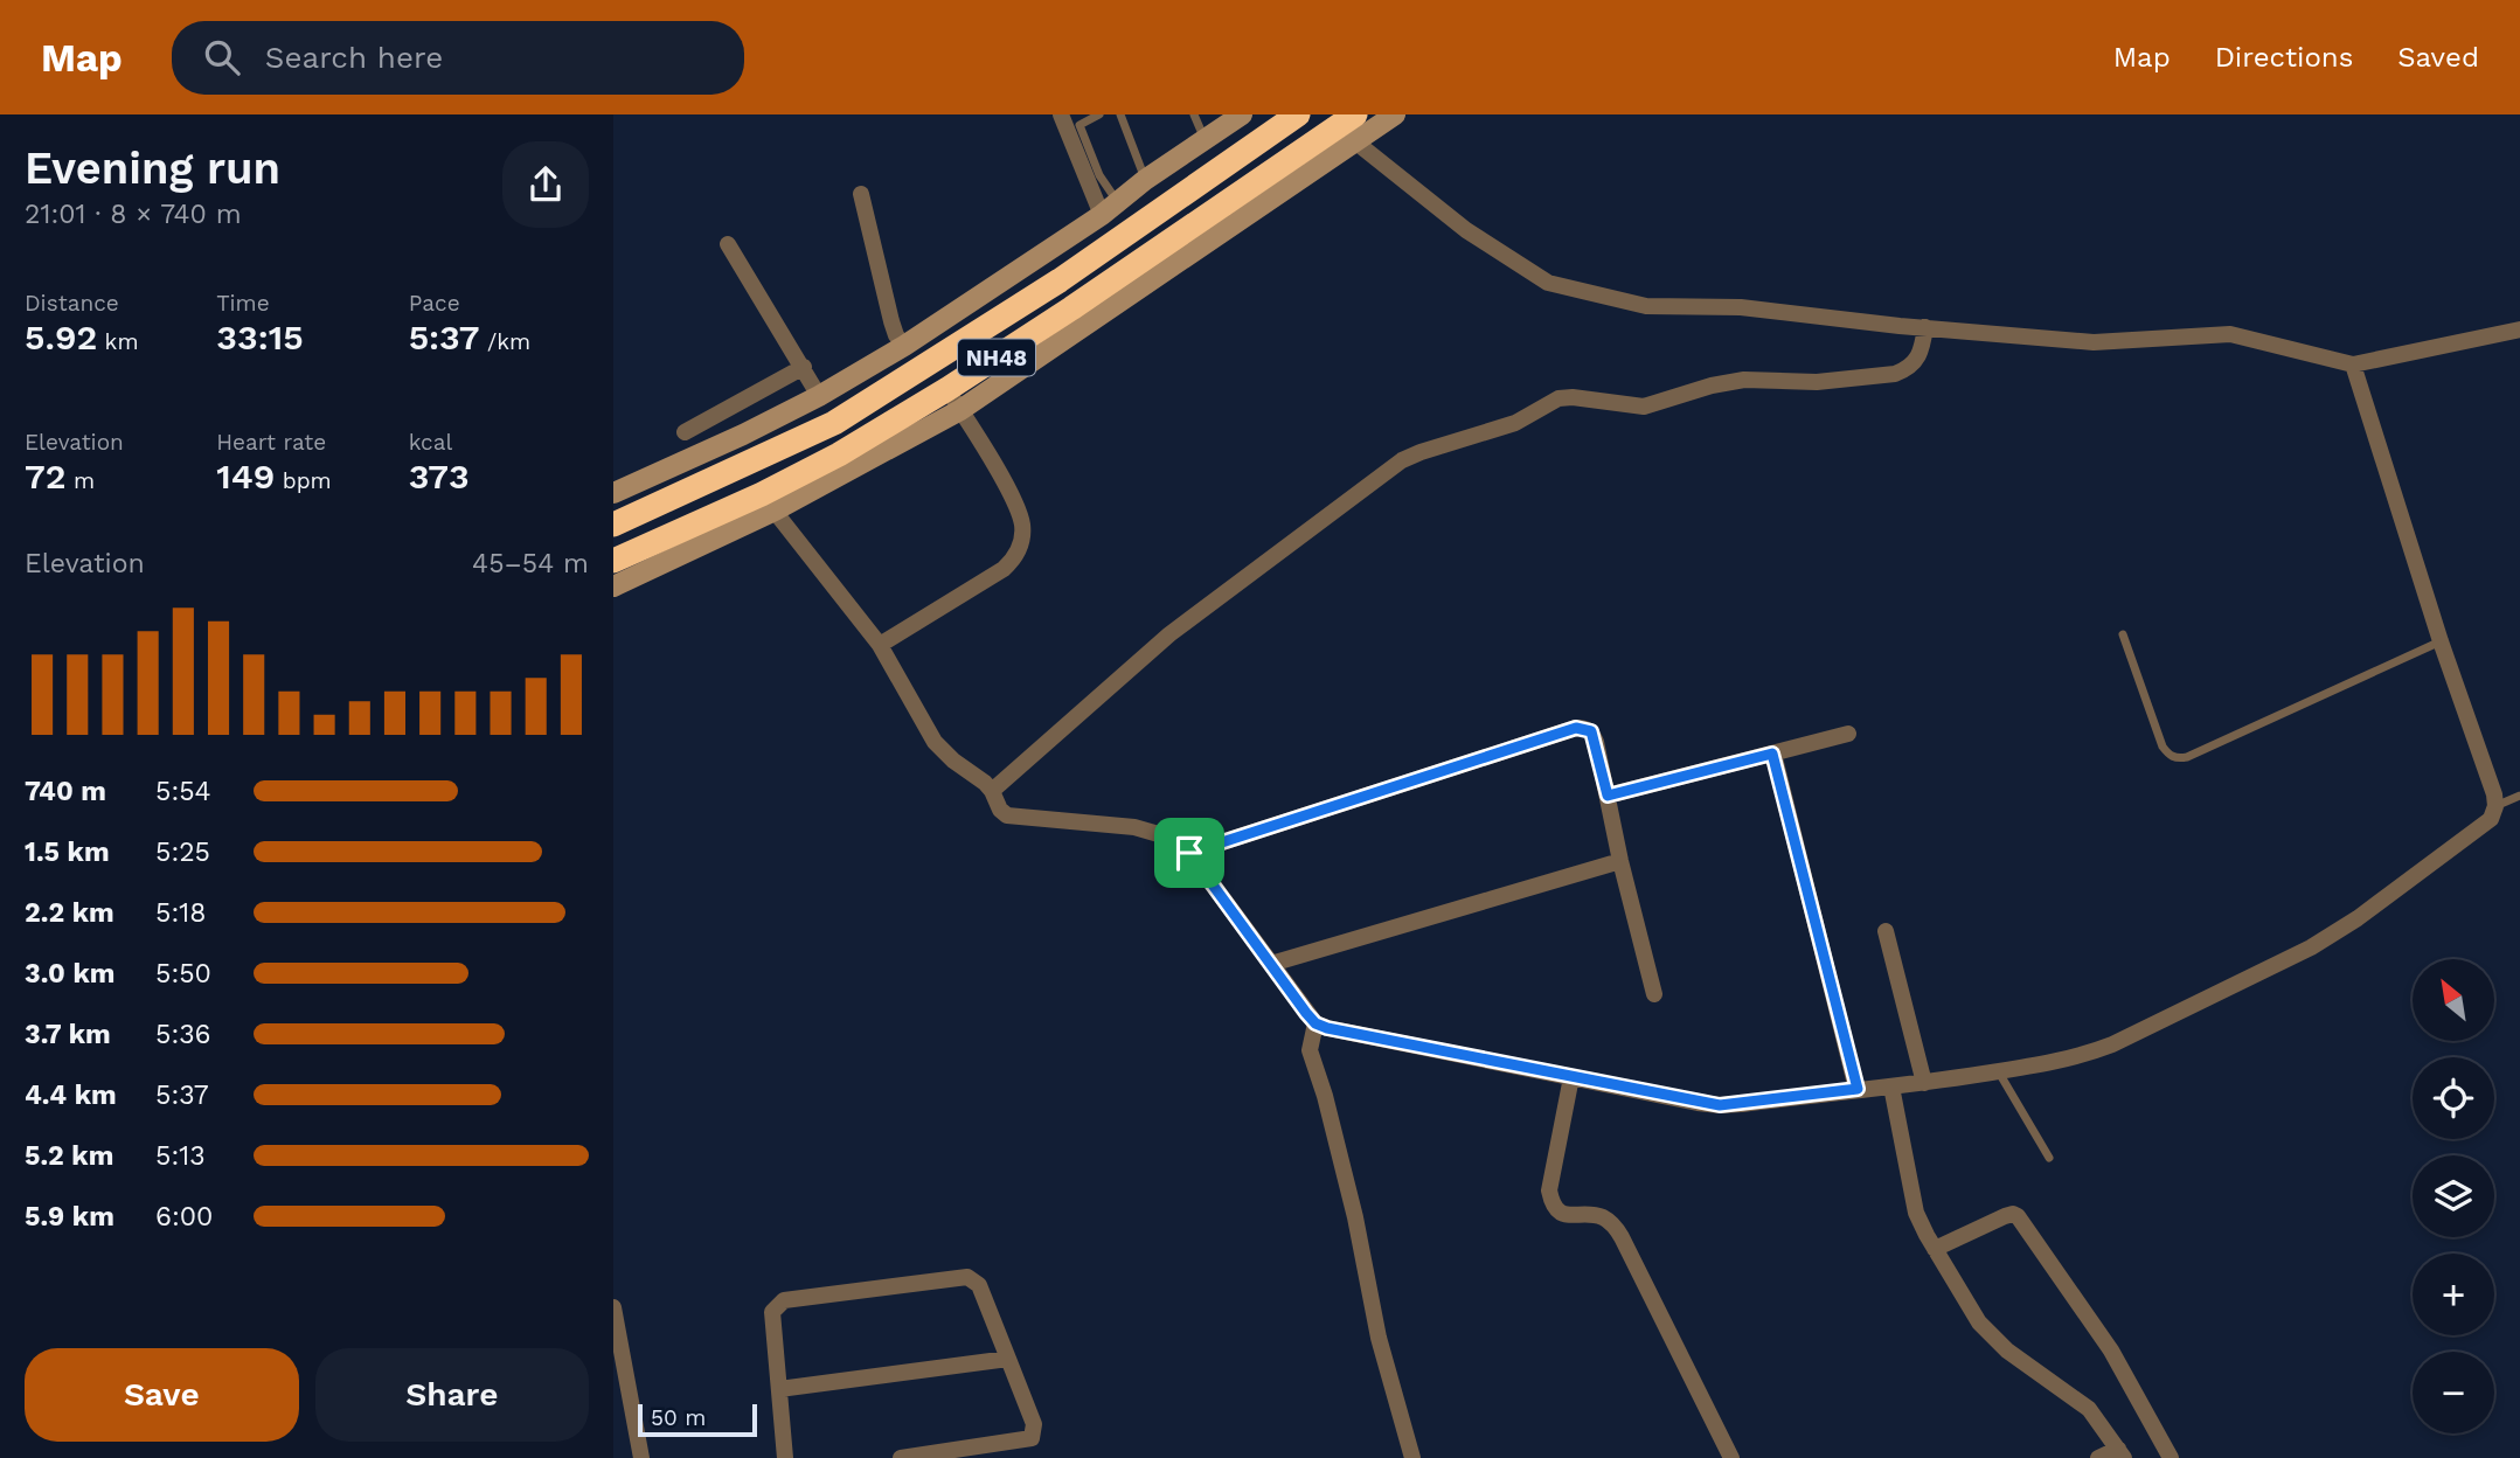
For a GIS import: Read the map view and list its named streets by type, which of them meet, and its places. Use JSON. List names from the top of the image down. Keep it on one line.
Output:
{"streets":{"highway":["NH48"]},"scale_bar":"50 m","north":"top left","page":{"header":"Map","search":"Search here","nav":["Map","Directions","Saved"],"heading":["Evening run","21:01 · 8 × 740 m"],"stats":[["Distance","5.92 km"],["Time","33:15"],["Pace","5:37 /km"],["Elevation","72 m"],["Heart rate","149 bpm"],["kcal","373"]],"chart":["Elevation","45–54 m"],"list":[{"name":"740 m","note":"5:54"},{"name":"1.5 km","note":"5:25"},{"name":"2.2 km","note":"5:18"},{"name":"3.0 km","note":"5:50"},{"name":"3.7 km","note":"5:36"},{"name":"4.4 km","note":"5:37"},{"name":"5.2 km","note":"5:13"},{"name":"5.9 km","note":"6:00"}],"map_buttons":["+","−"],"buttons":["Save","Share"],"scale":"50 m"}}
